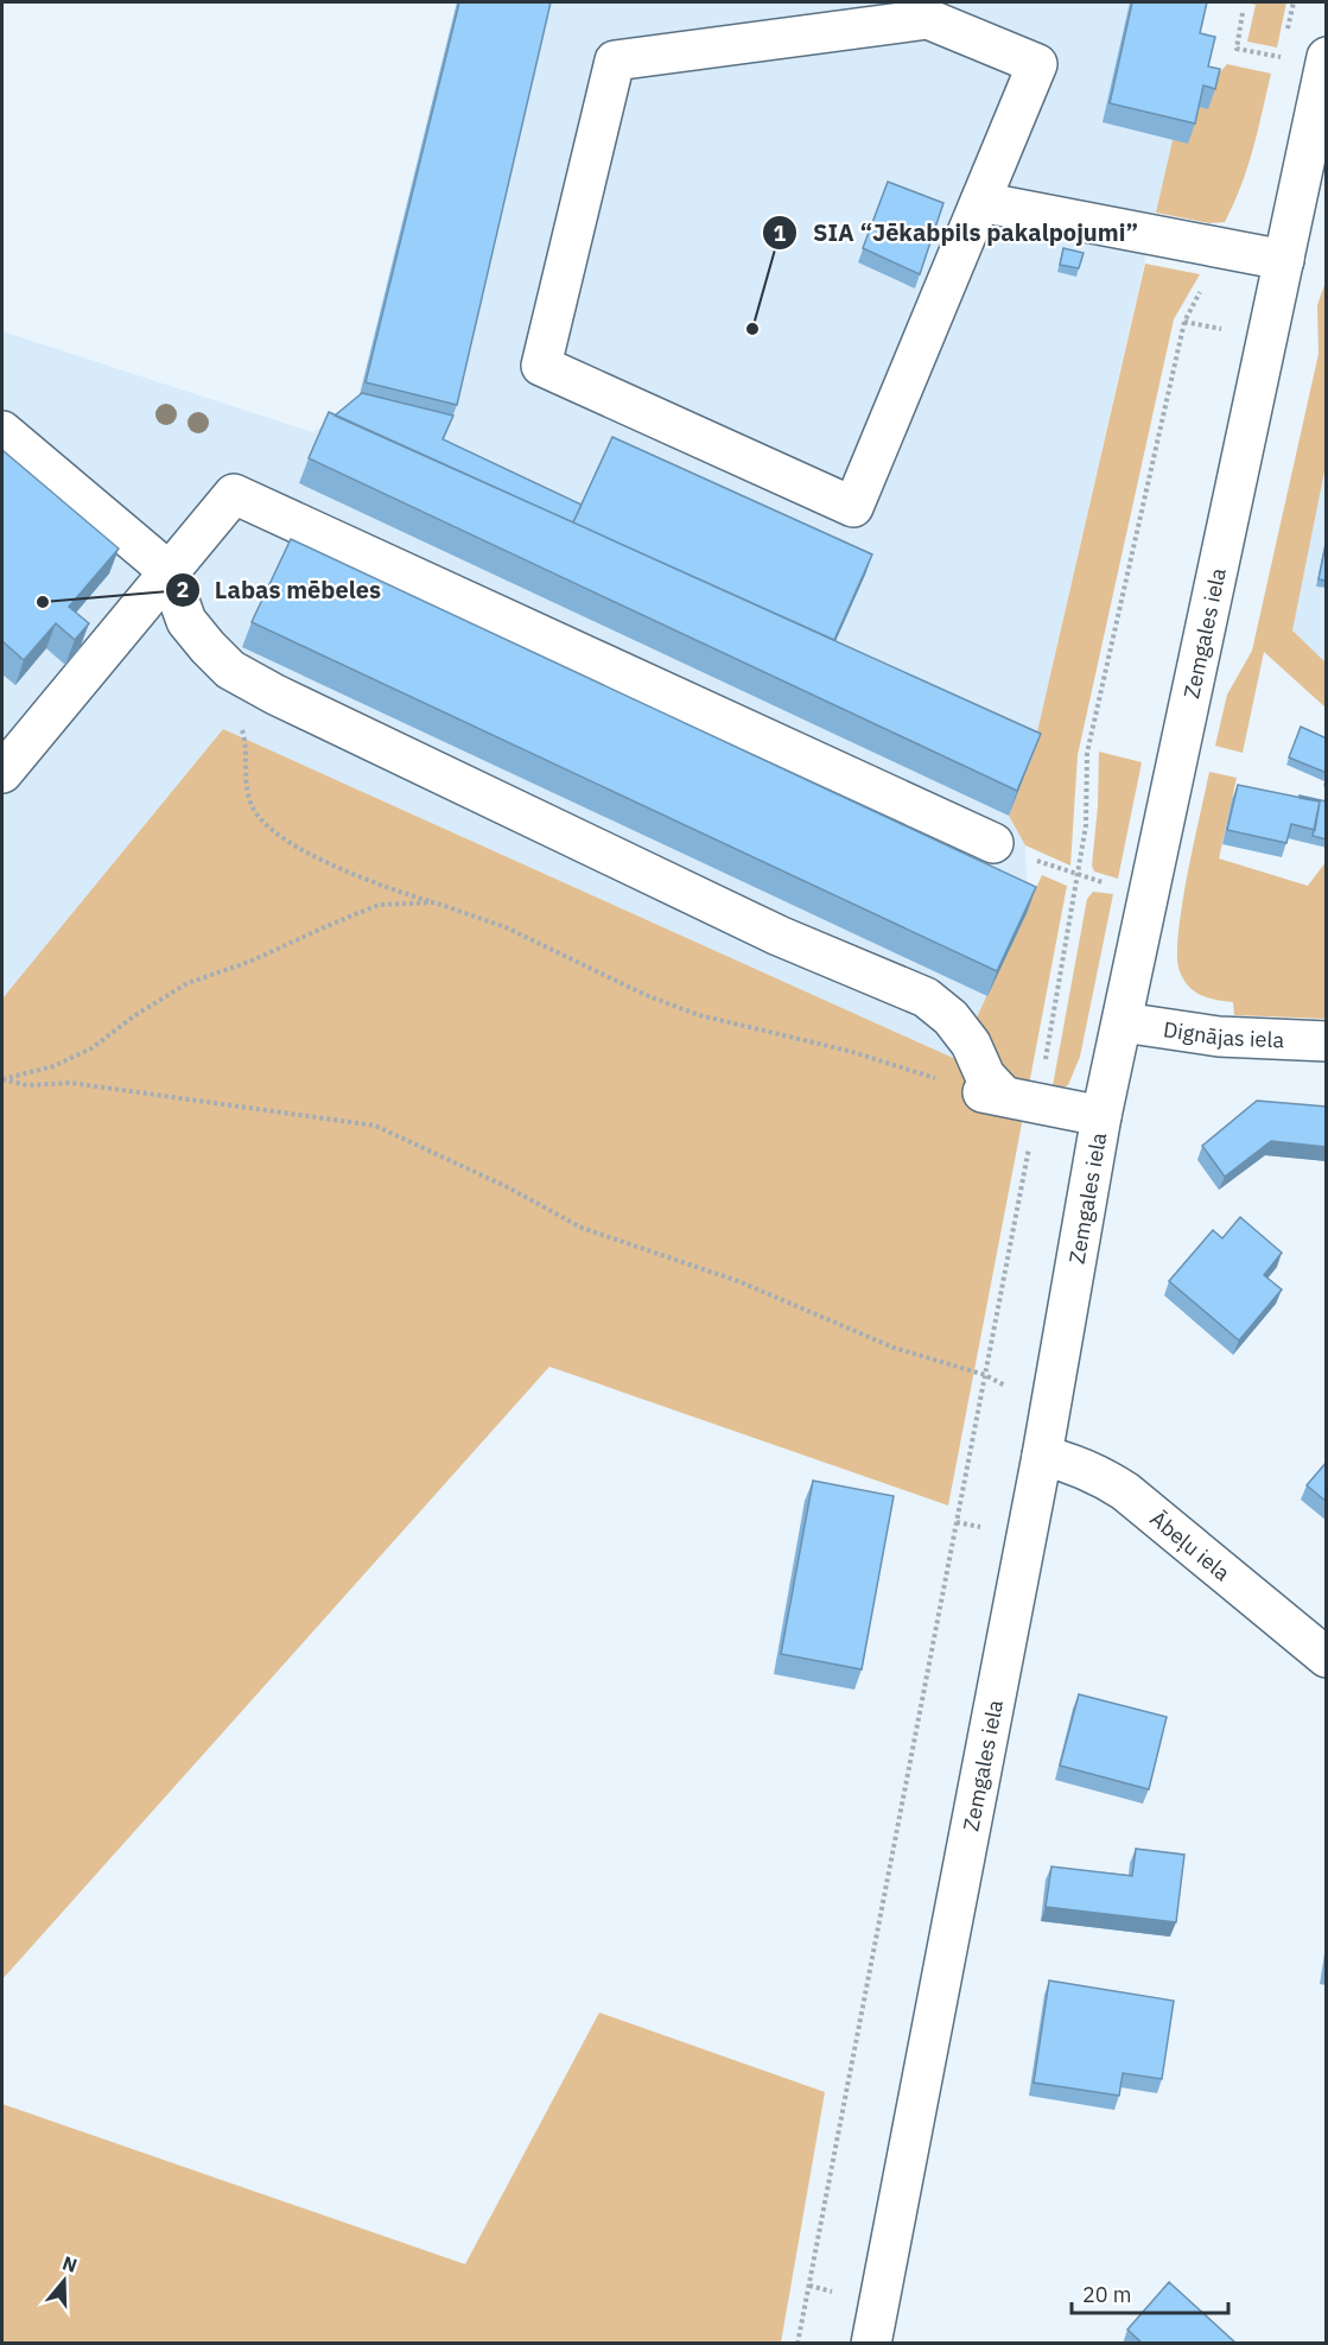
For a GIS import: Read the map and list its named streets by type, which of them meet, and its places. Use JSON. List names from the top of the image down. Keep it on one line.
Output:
{"streets":{"street":["Zemgales iela","Dignājas iela","Ābeļu iela"]},"crossings":[["Zemgales iela","Dignājas iela"],["Zemgales iela","Ābeļu iela"]],"places":["SIA “Jēkabpils pakalpojumi”","Labas mēbeles"],"scale_bar":"20 m","north":"top"}
